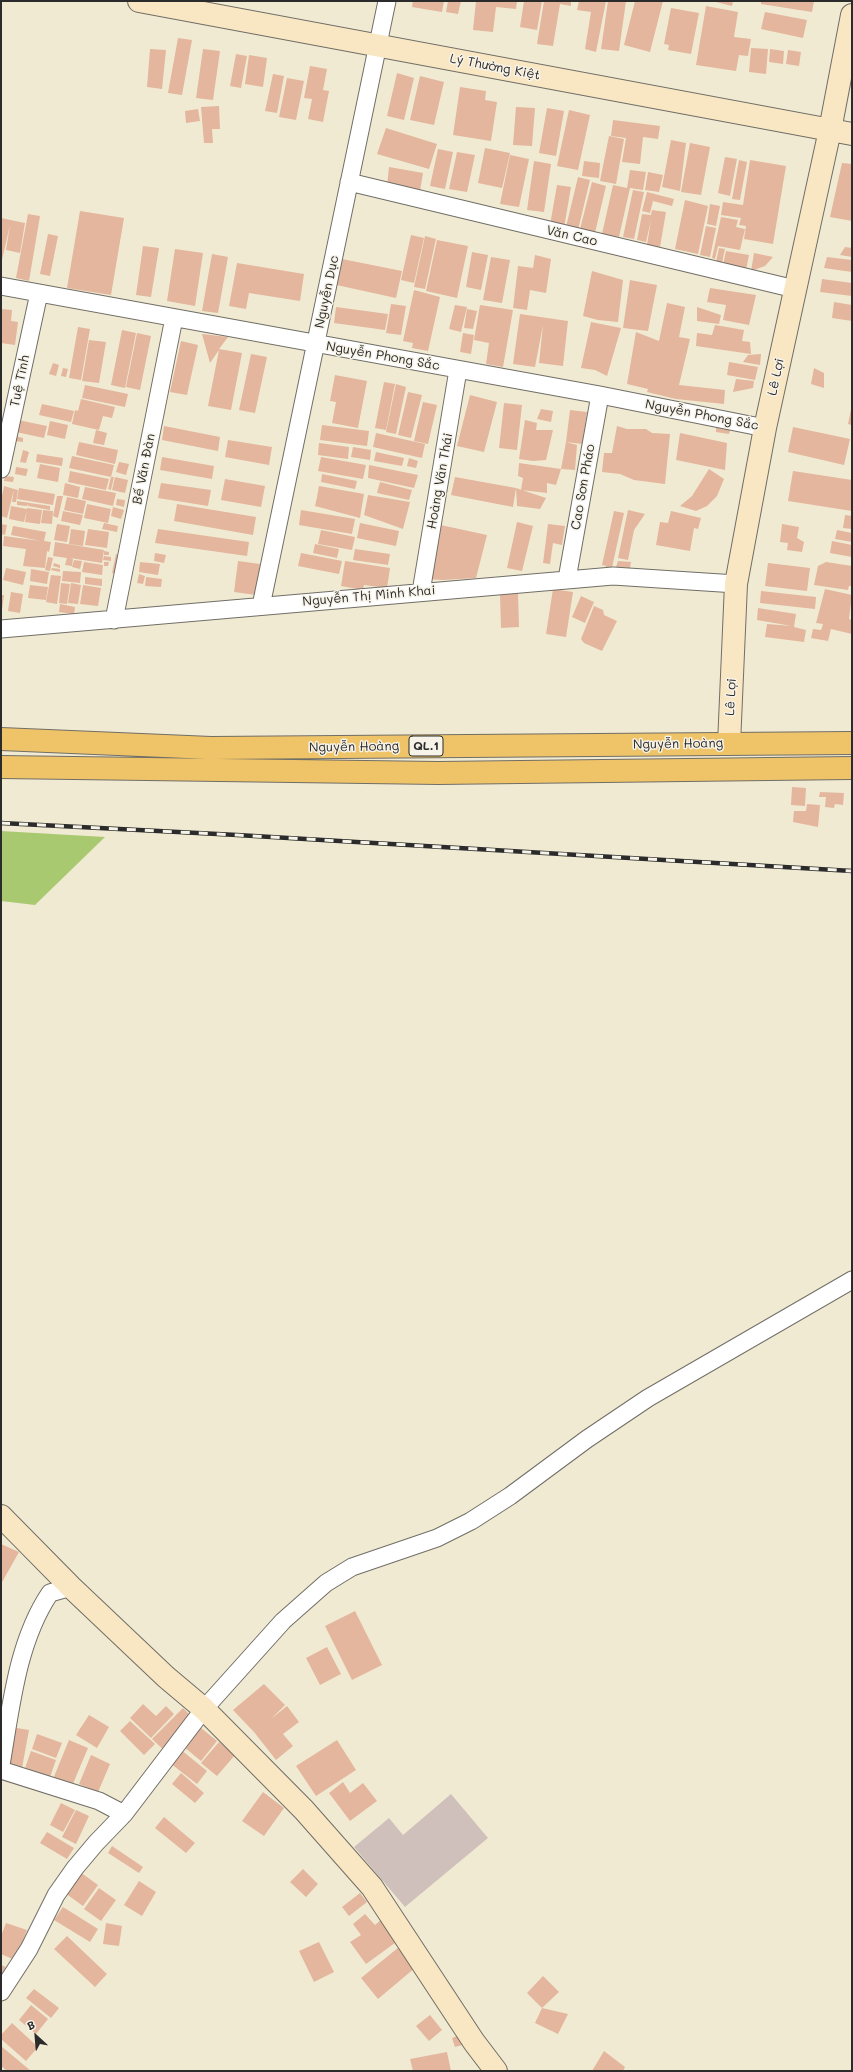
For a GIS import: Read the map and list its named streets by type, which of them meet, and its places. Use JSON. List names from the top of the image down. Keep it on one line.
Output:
{"streets":{"highway":["Nguyễn Hoàng","QL.1"],"street":["Lý Thường Kiệt","Văn Cao","Nguyễn Dục","Nguyễn Phong Sắc","Lê Lợi","Tuệ Tĩnh","Bế Văn Đàn","Hoàng Văn Thái","Cao Sơn Pháo","Nguyễn Thị Minh Khai"]},"crossings":[["Lý Thường Kiệt","Nguyễn Dục"],["Lý Thường Kiệt","Lê Lợi"],["Văn Cao","Nguyễn Dục"],["Văn Cao","Lê Lợi"],["Nguyễn Dục","Nguyễn Phong Sắc"],["Nguyễn Dục","Nguyễn Thị Minh Khai"],["Nguyễn Phong Sắc","Lê Lợi"],["Nguyễn Phong Sắc","Tuệ Tĩnh"],["Nguyễn Phong Sắc","Bế Văn Đàn"],["Nguyễn Phong Sắc","Hoàng Văn Thái"],["Nguyễn Phong Sắc","Cao Sơn Pháo"],["Lê Lợi","Nguyễn Thị Minh Khai"],["Lê Lợi","Nguyễn Hoàng"],["Bế Văn Đàn","Nguyễn Thị Minh Khai"],["Hoàng Văn Thái","Nguyễn Thị Minh Khai"],["Cao Sơn Pháo","Nguyễn Thị Minh Khai"]],"north":"top left"}
